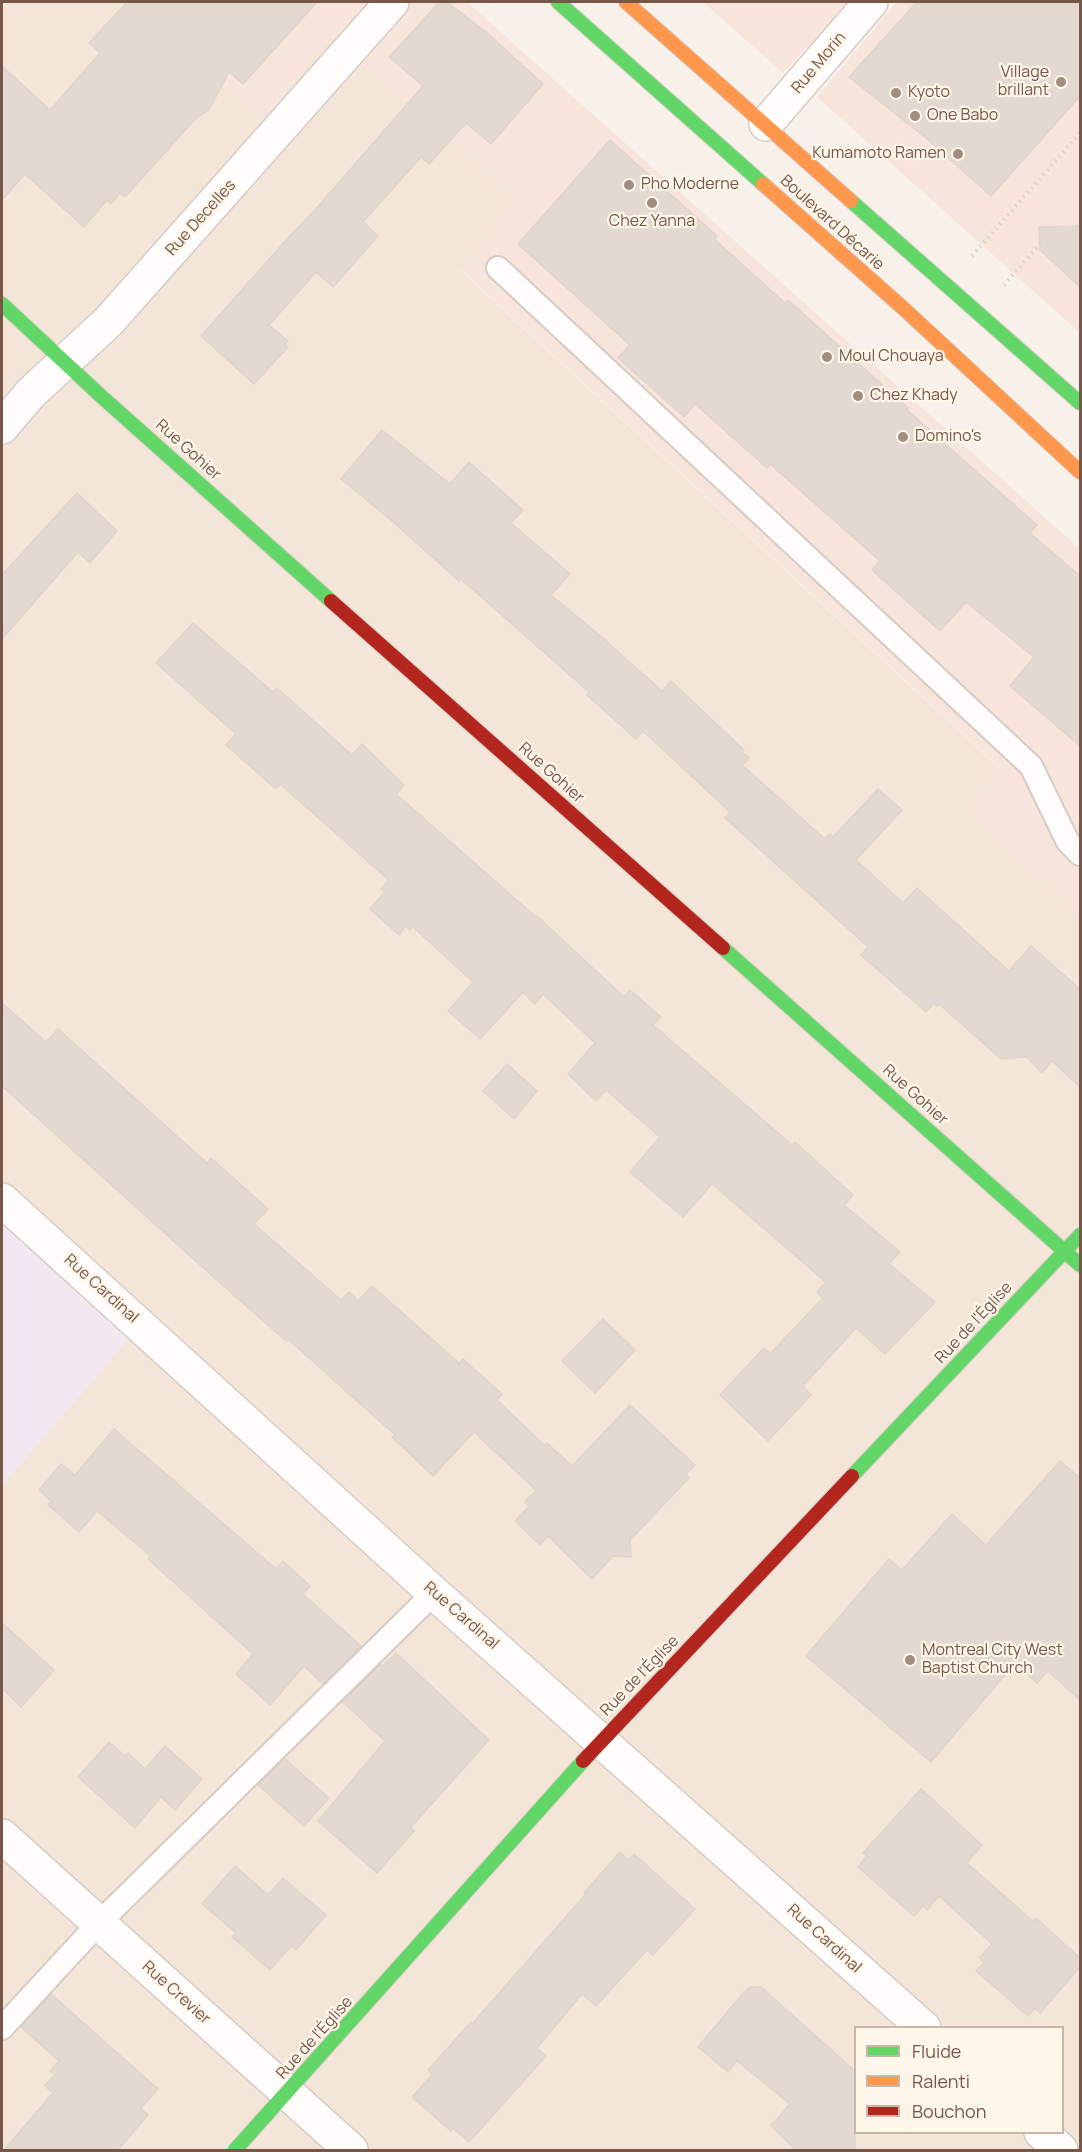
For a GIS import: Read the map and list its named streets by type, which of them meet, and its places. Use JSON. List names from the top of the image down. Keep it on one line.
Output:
{"streets":{"street":["Rue Morin","Rue Decelles","Boulevard Décarie","Rue Gohier","Rue Cardinal","Rue de l'Église","Rue Crevier"]},"crossings":[["Rue Morin","Boulevard Décarie"],["Rue Decelles","Rue Gohier"],["Rue Gohier","Rue de l'Église"],["Rue Cardinal","Rue de l'Église"],["Rue de l'Église","Rue Crevier"]],"places":["Village brillant","Kyoto","One Babo","Kumamoto Ramen","Pho Moderne","Chez Yanna","Moul Chouaya","Chez Khady","Domino's","Montreal City West Baptist Church"],"legend":["Fluide","Ralenti","Bouchon"]}
